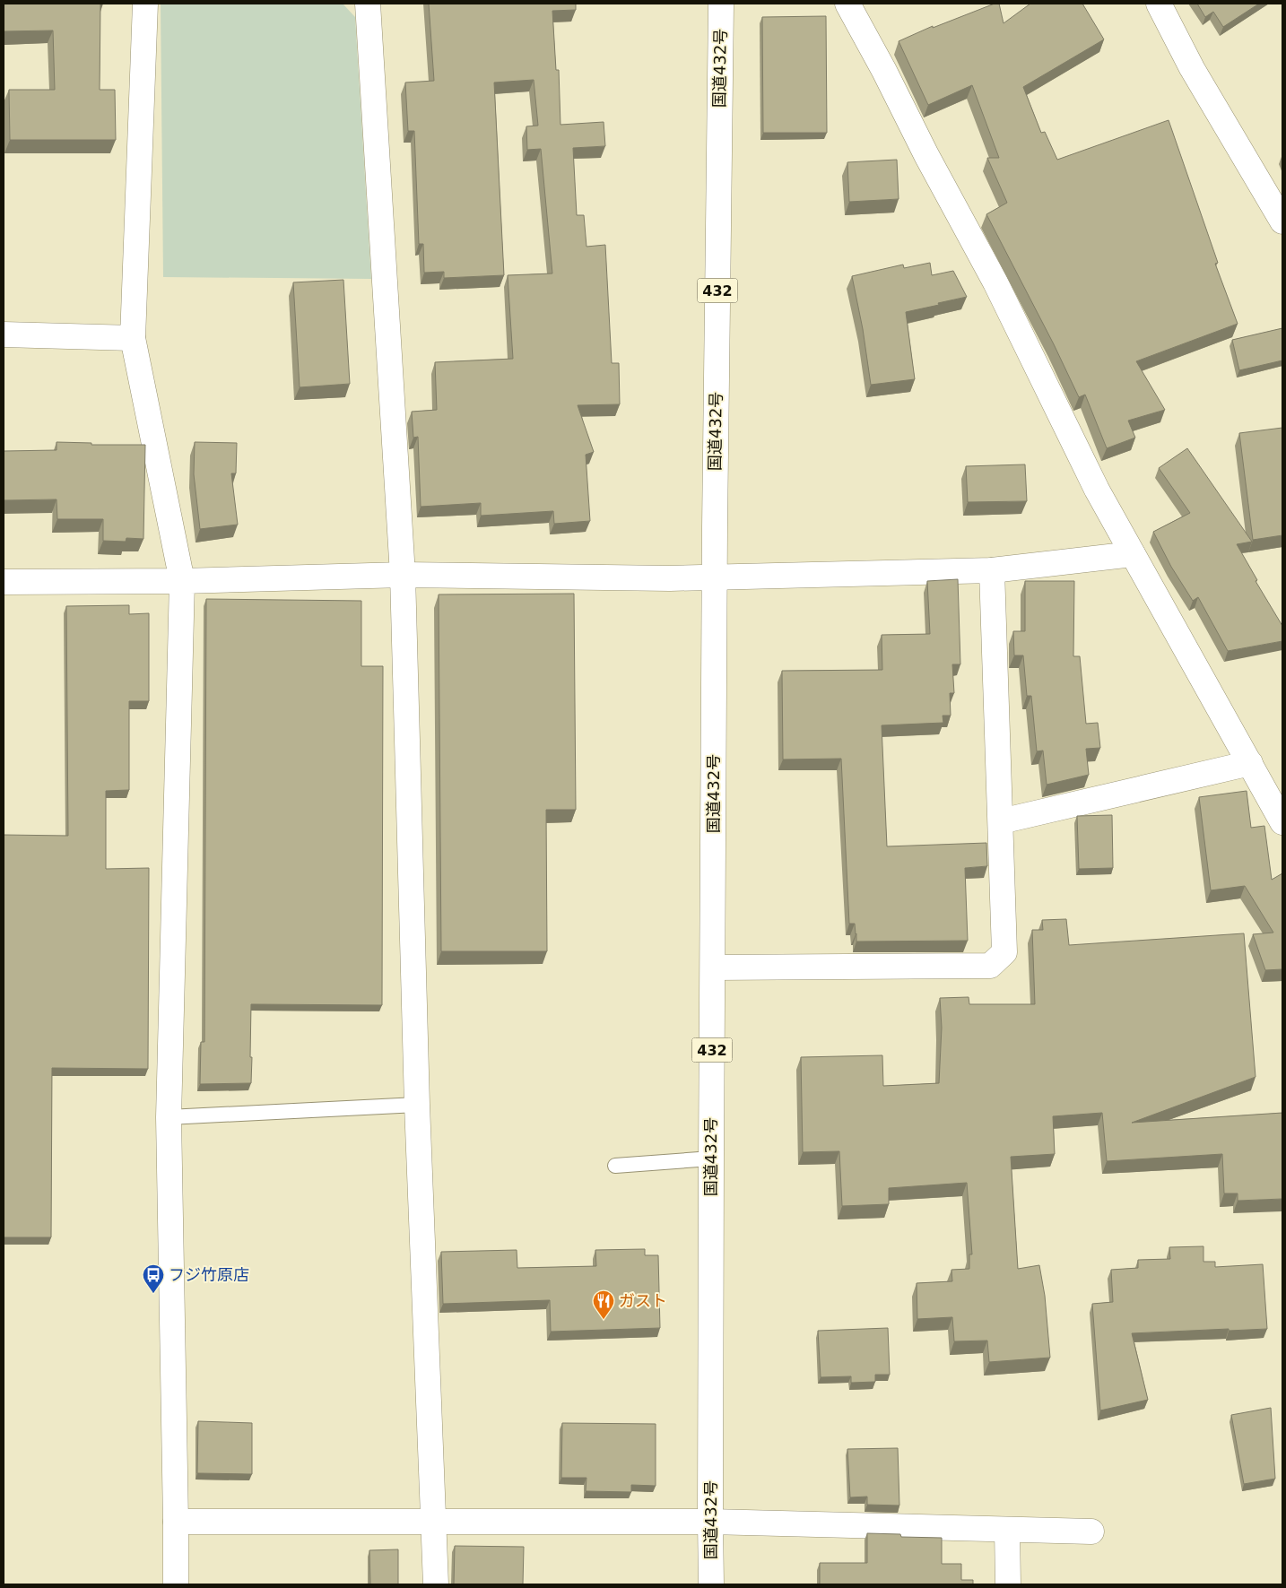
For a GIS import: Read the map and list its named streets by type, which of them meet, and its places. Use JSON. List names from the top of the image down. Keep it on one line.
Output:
{"streets":{"main road":["国道432号","432"]},"places":{"bus stop":["フジ竹原店"],"restaurant":["ガスト"]}}
